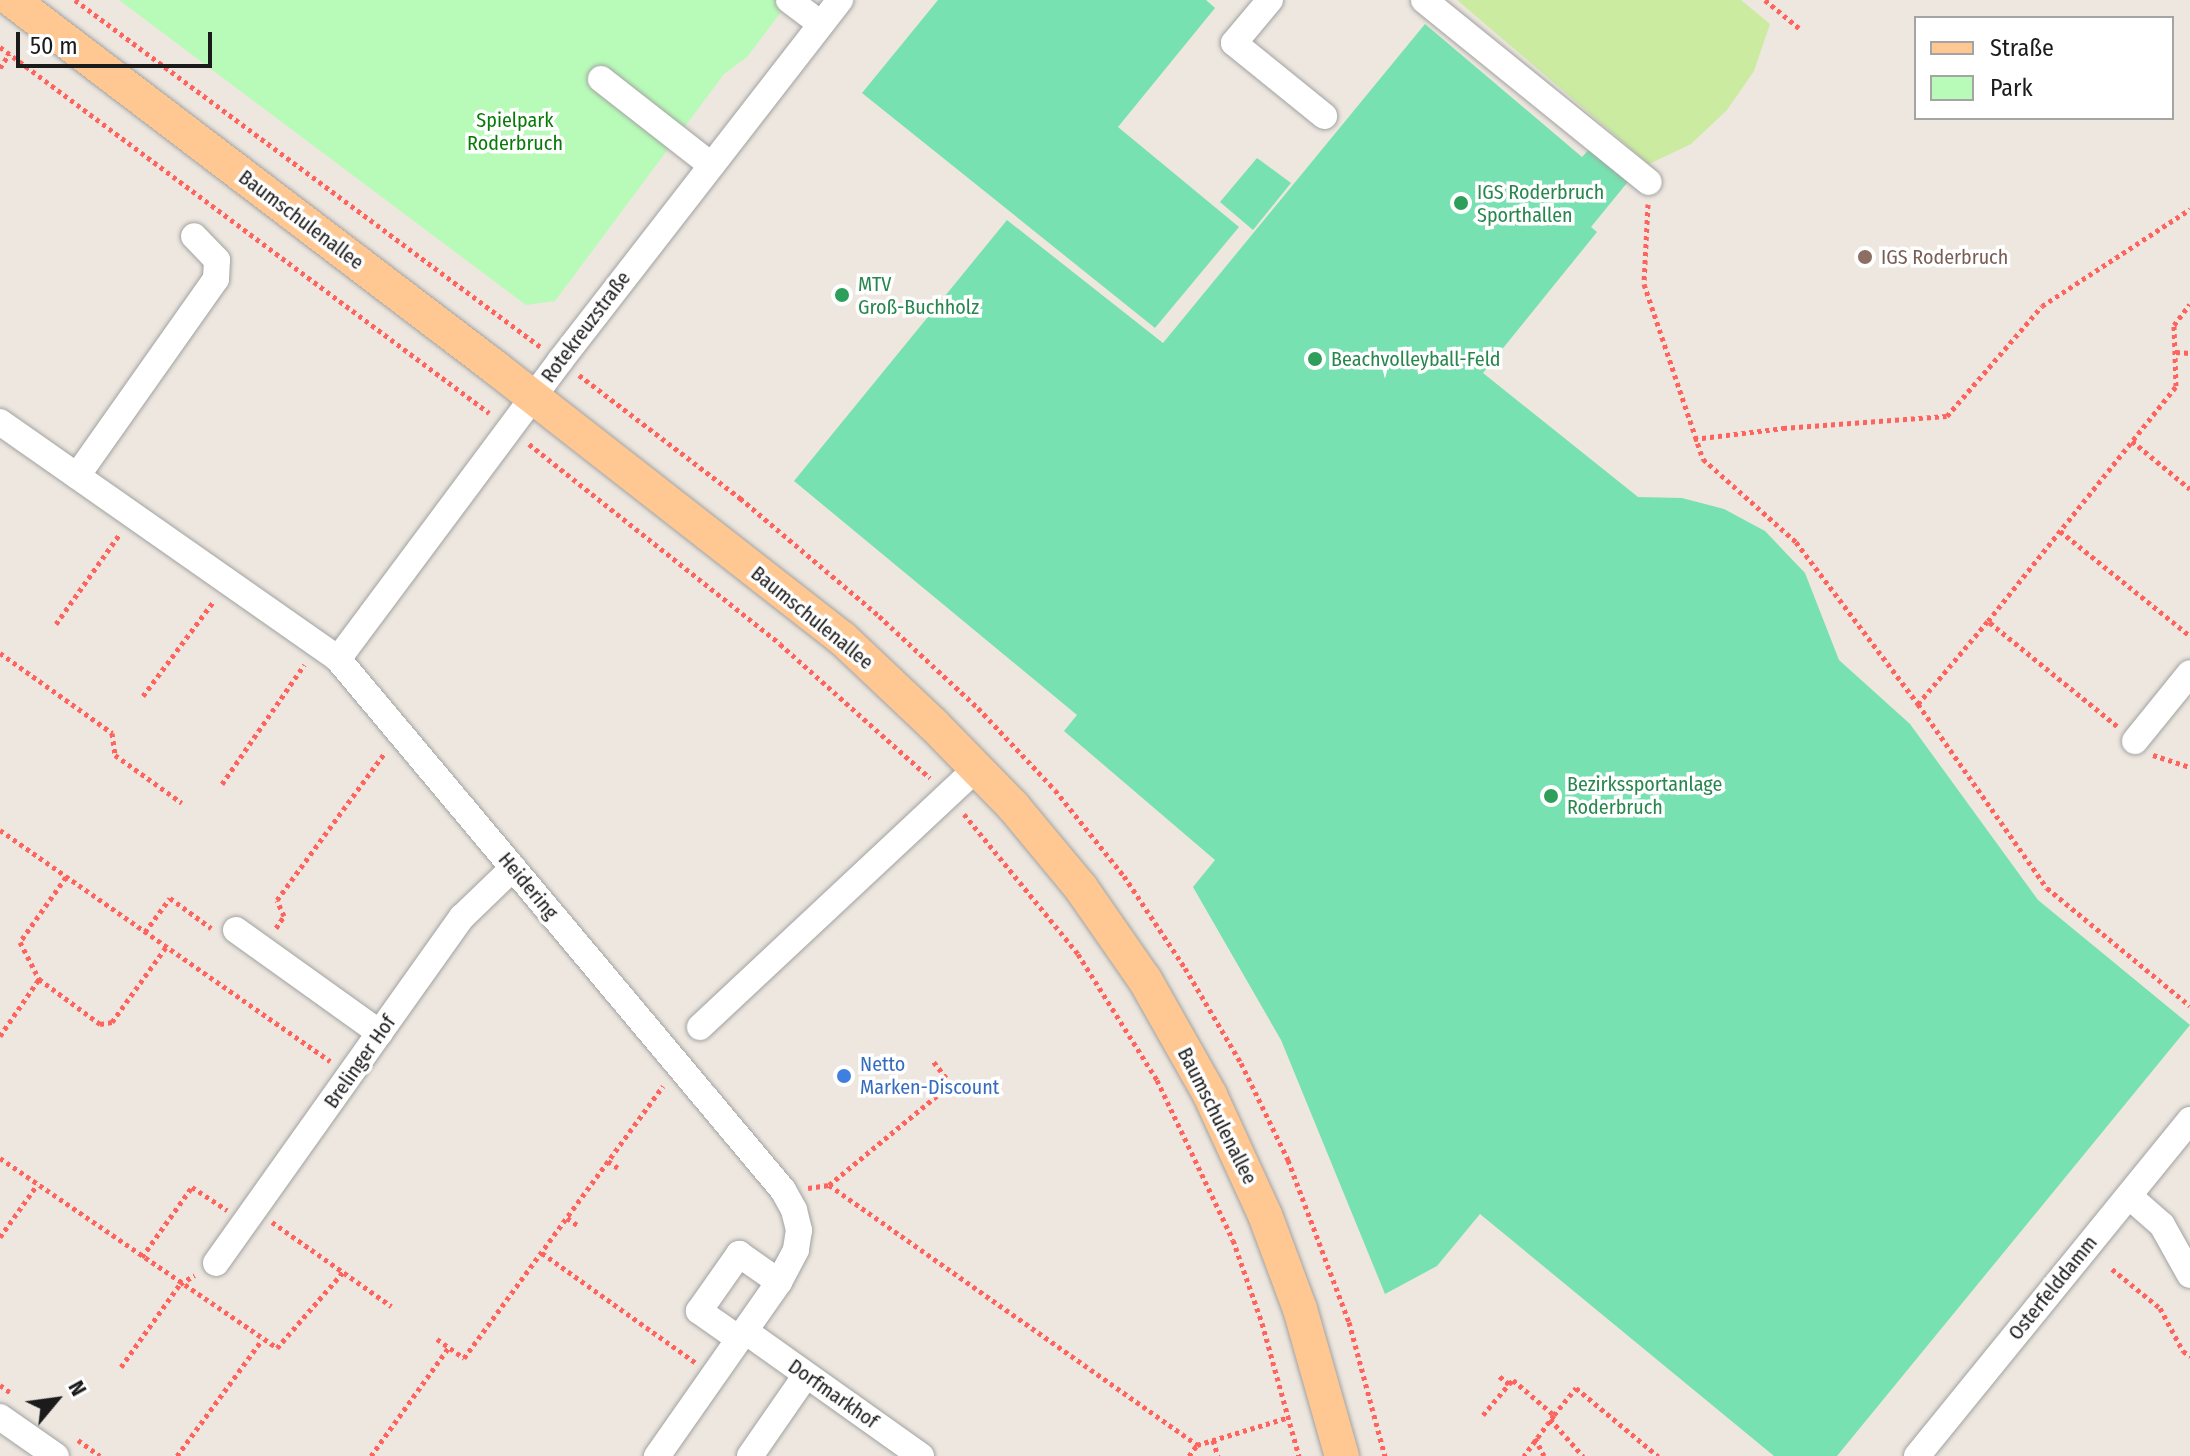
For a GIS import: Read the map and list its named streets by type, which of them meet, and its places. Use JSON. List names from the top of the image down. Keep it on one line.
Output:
{"streets":{"main road":["Baumschulenallee"],"street":["Rotekreuzstraße","Heidering","Brelinger Hof","Osterfelddamm","Dorfmarkhof"]},"crossings":[["Baumschulenallee","Rotekreuzstraße"],["Rotekreuzstraße","Heidering"],["Heidering","Brelinger Hof"],["Heidering","Dorfmarkhof"]],"parks":["Spielpark Roderbruch"],"places":["IGS Roderbruch Sporthallen","IGS Roderbruch","MTV Groß-Buchholz","Beachvolleyball-Feld","Bezirkssportanlage Roderbruch","Netto Marken-Discount"],"legend":["Straße","Park"],"scale_bar":"50 m","north":"top right"}
